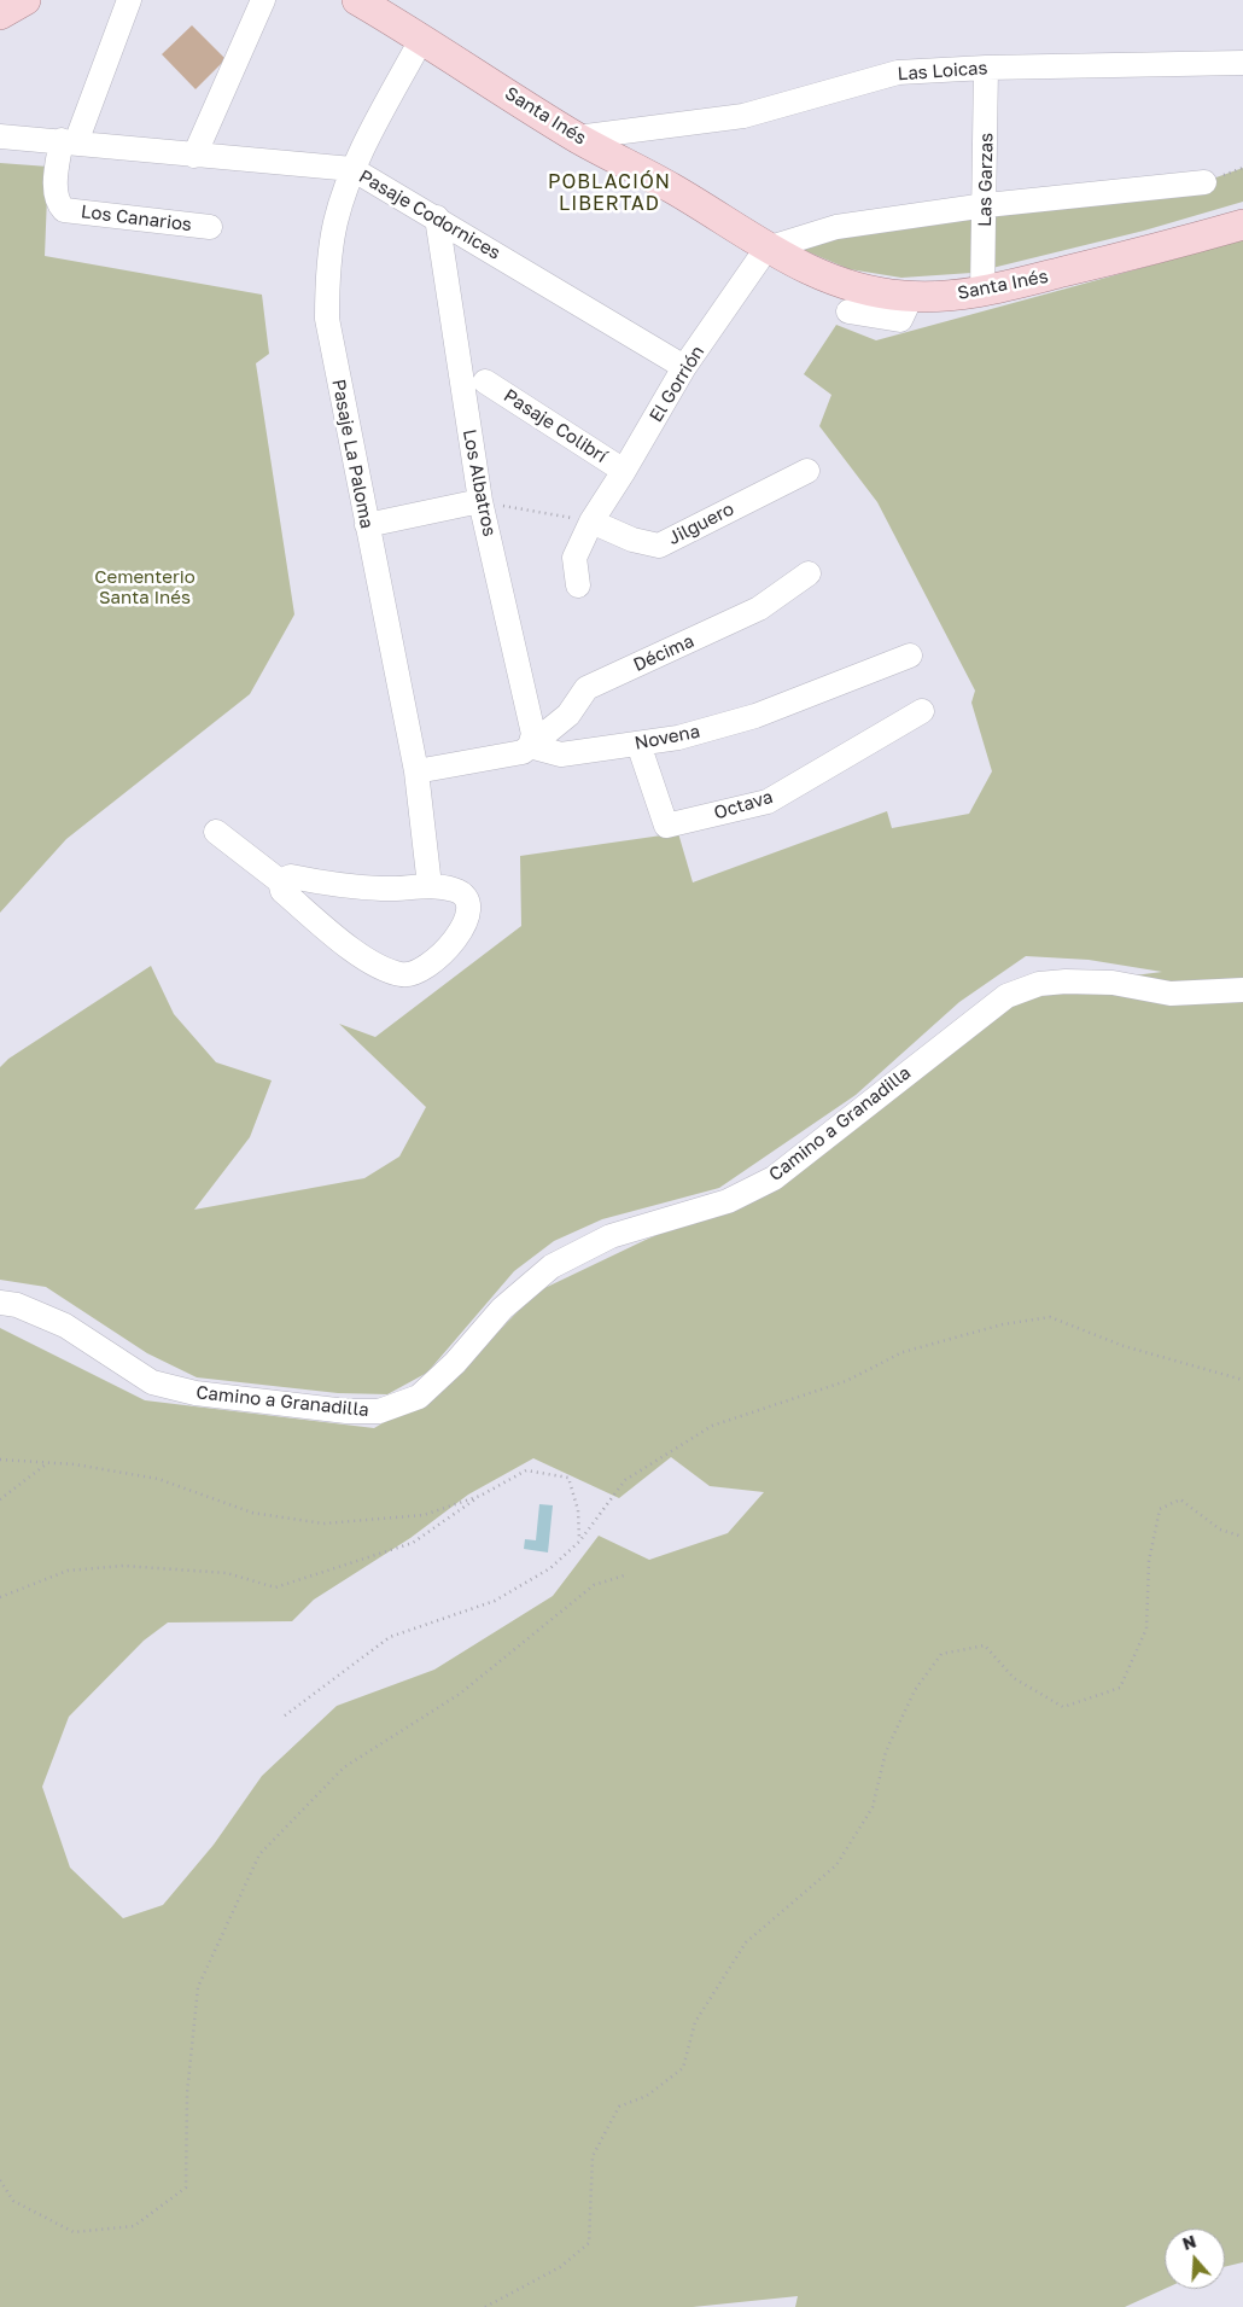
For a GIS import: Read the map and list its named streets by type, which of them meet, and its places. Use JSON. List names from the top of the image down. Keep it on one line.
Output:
{"streets":{"main road":["Santa Inés"],"street":["Las Loicas","Las Garzas","Pasaje Codornices","Los Canarios","El Gorrión","Pasaje Colibrí","Pasaje La Paloma","Los Albatros","Jilguero","Décima","Novena","Octava","Camino a Granadilla"]},"crossings":[["Las Loicas","Santa Inés"],["Las Loicas","Las Garzas"],["Santa Inés","Las Garzas"],["Santa Inés","El Gorrión"],["Santa Inés","Pasaje La Paloma"],["Pasaje Codornices","Los Canarios"],["Pasaje Codornices","El Gorrión"],["Pasaje Codornices","Pasaje La Paloma"],["Pasaje Codornices","Los Albatros"],["El Gorrión","Pasaje Colibrí"],["El Gorrión","Jilguero"],["Los Albatros","Décima"],["Los Albatros","Novena"],["Décima","Novena"],["Novena","Octava"]],"districts":["POBLACIÓN LIBERTAD"],"parks":["Cementerio Santa Inés"],"north":"top"}
